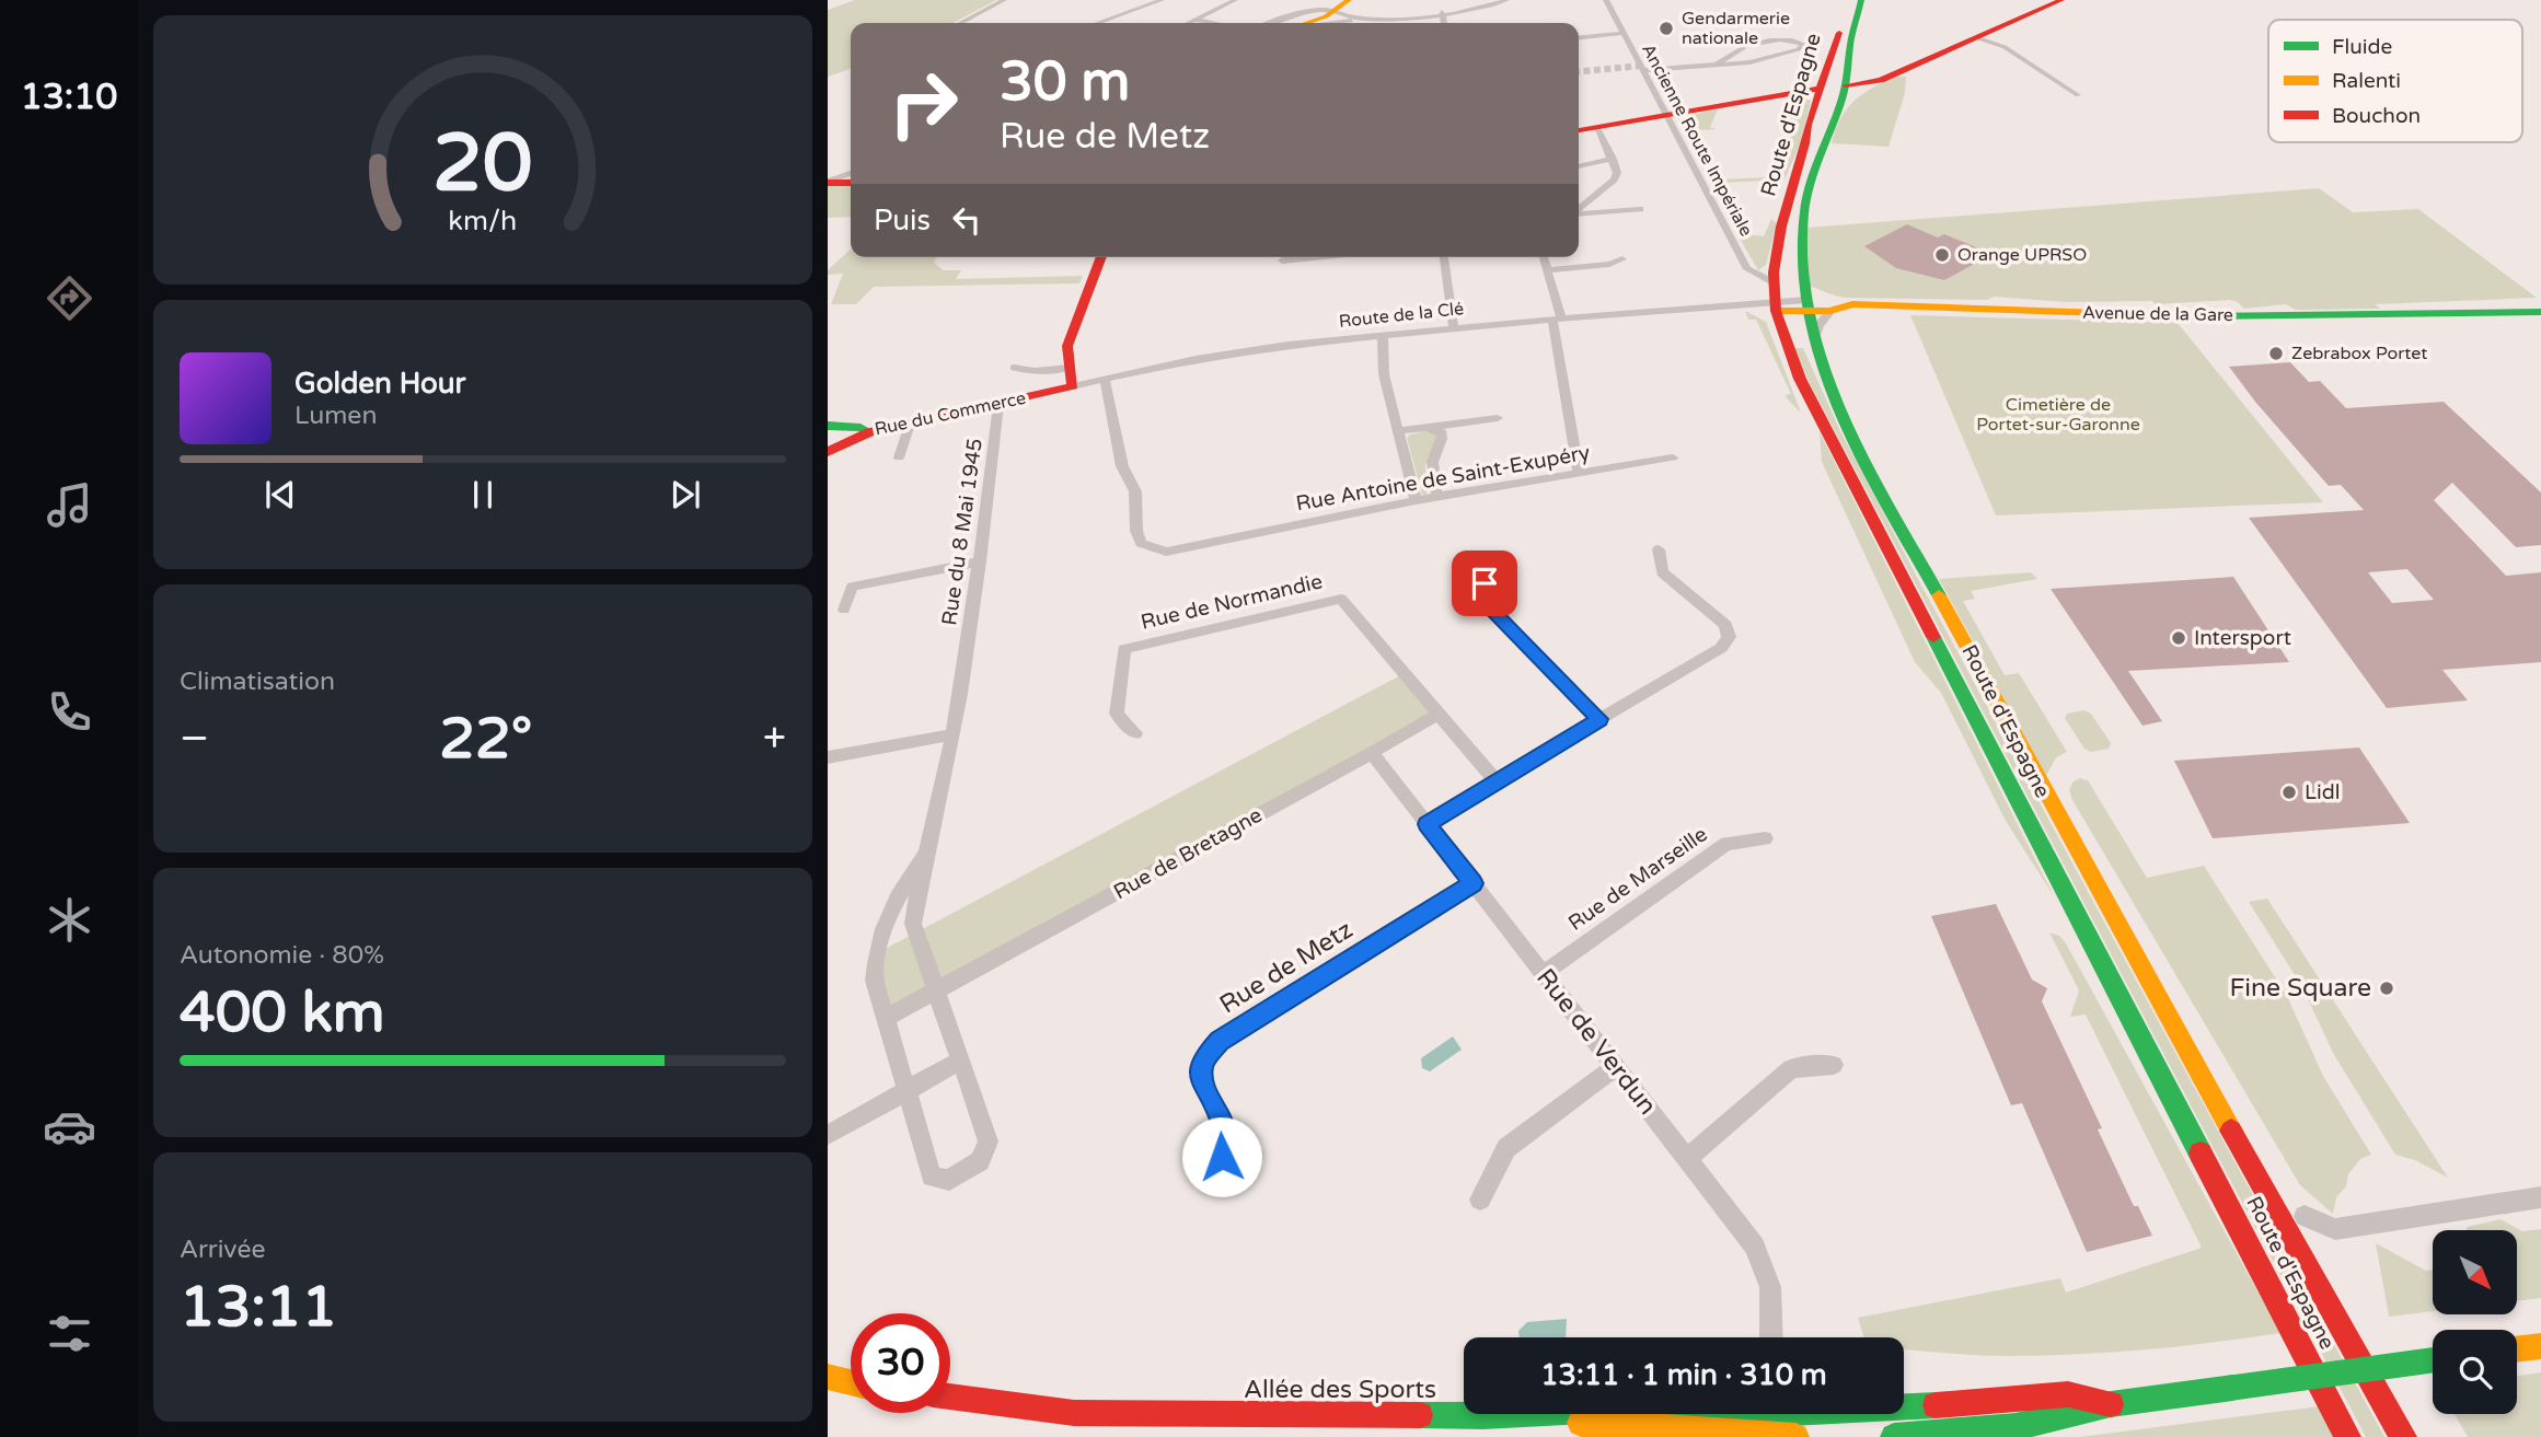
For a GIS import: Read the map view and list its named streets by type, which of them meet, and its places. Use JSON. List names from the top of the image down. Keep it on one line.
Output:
{"streets":{"main road":["Route d'Espagne","Avenue de la Gare","Rue du Commerce","Allée des Sports"],"street":["Ancienne Route Impériale","Route de la Clé","Rue Antoine de Saint-Exupéry","Rue du 8 Mai 1945","Rue de Normandie","Rue de Bretagne","Rue de Marseille","Rue de Metz","Rue de Verdun"]},"crossings":[["Route d'Espagne","Ancienne Route Impériale"],["Route d'Espagne","Avenue de la Gare"],["Route d'Espagne","Route de la Clé"],["Ancienne Route Impériale","Avenue de la Gare"],["Ancienne Route Impériale","Route de la Clé"],["Avenue de la Gare","Route de la Clé"],["Route de la Clé","Rue du Commerce"],["Route de la Clé","Rue Antoine de Saint-Exupéry"],["Rue du Commerce","Rue du 8 Mai 1945"],["Rue du 8 Mai 1945","Rue de Bretagne"],["Rue de Normandie","Rue de Bretagne"],["Rue de Bretagne","Rue de Verdun"],["Rue de Marseille","Rue de Verdun"],["Rue de Metz","Rue de Verdun"]],"parks":["Cimetière de Portet-sur-Garonne"],"places":["Gendarmerie nationale","Orange UPRSO","Zebrabox Portet","Intersport","Lidl","Fine Square"],"legend":["Fluide","Ralenti","Bouchon"],"north":"bottom right","page":{"tabs":"13:10","turn":["30 m","Rue de Metz"],"then":"Puis","song":["Golden Hour","Lumen"],"tile":["Climatisation",["Autonomie · 80%","400 km"],["Arrivée","13:11"]],"heat":["−","22°","+"],"limit":"30","trip":"13:11 · 1 min · 310 m","gauge":["20","km/h"]}}
